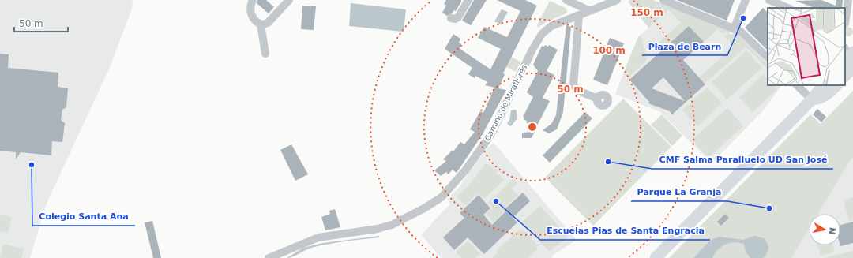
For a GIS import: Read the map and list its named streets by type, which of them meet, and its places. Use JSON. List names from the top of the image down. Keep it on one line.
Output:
{"streets":{"street":["Camino de Miraflores"]},"places":["Plaza de Bearn","CMF Salma Paralluelo UD San José","Colegio Santa Ana","Escuelas Pias de Santa Engracia","Parque La Granja"],"scale_bar":"50 m","north":"right","rings":["150 m","100 m","50 m"]}
